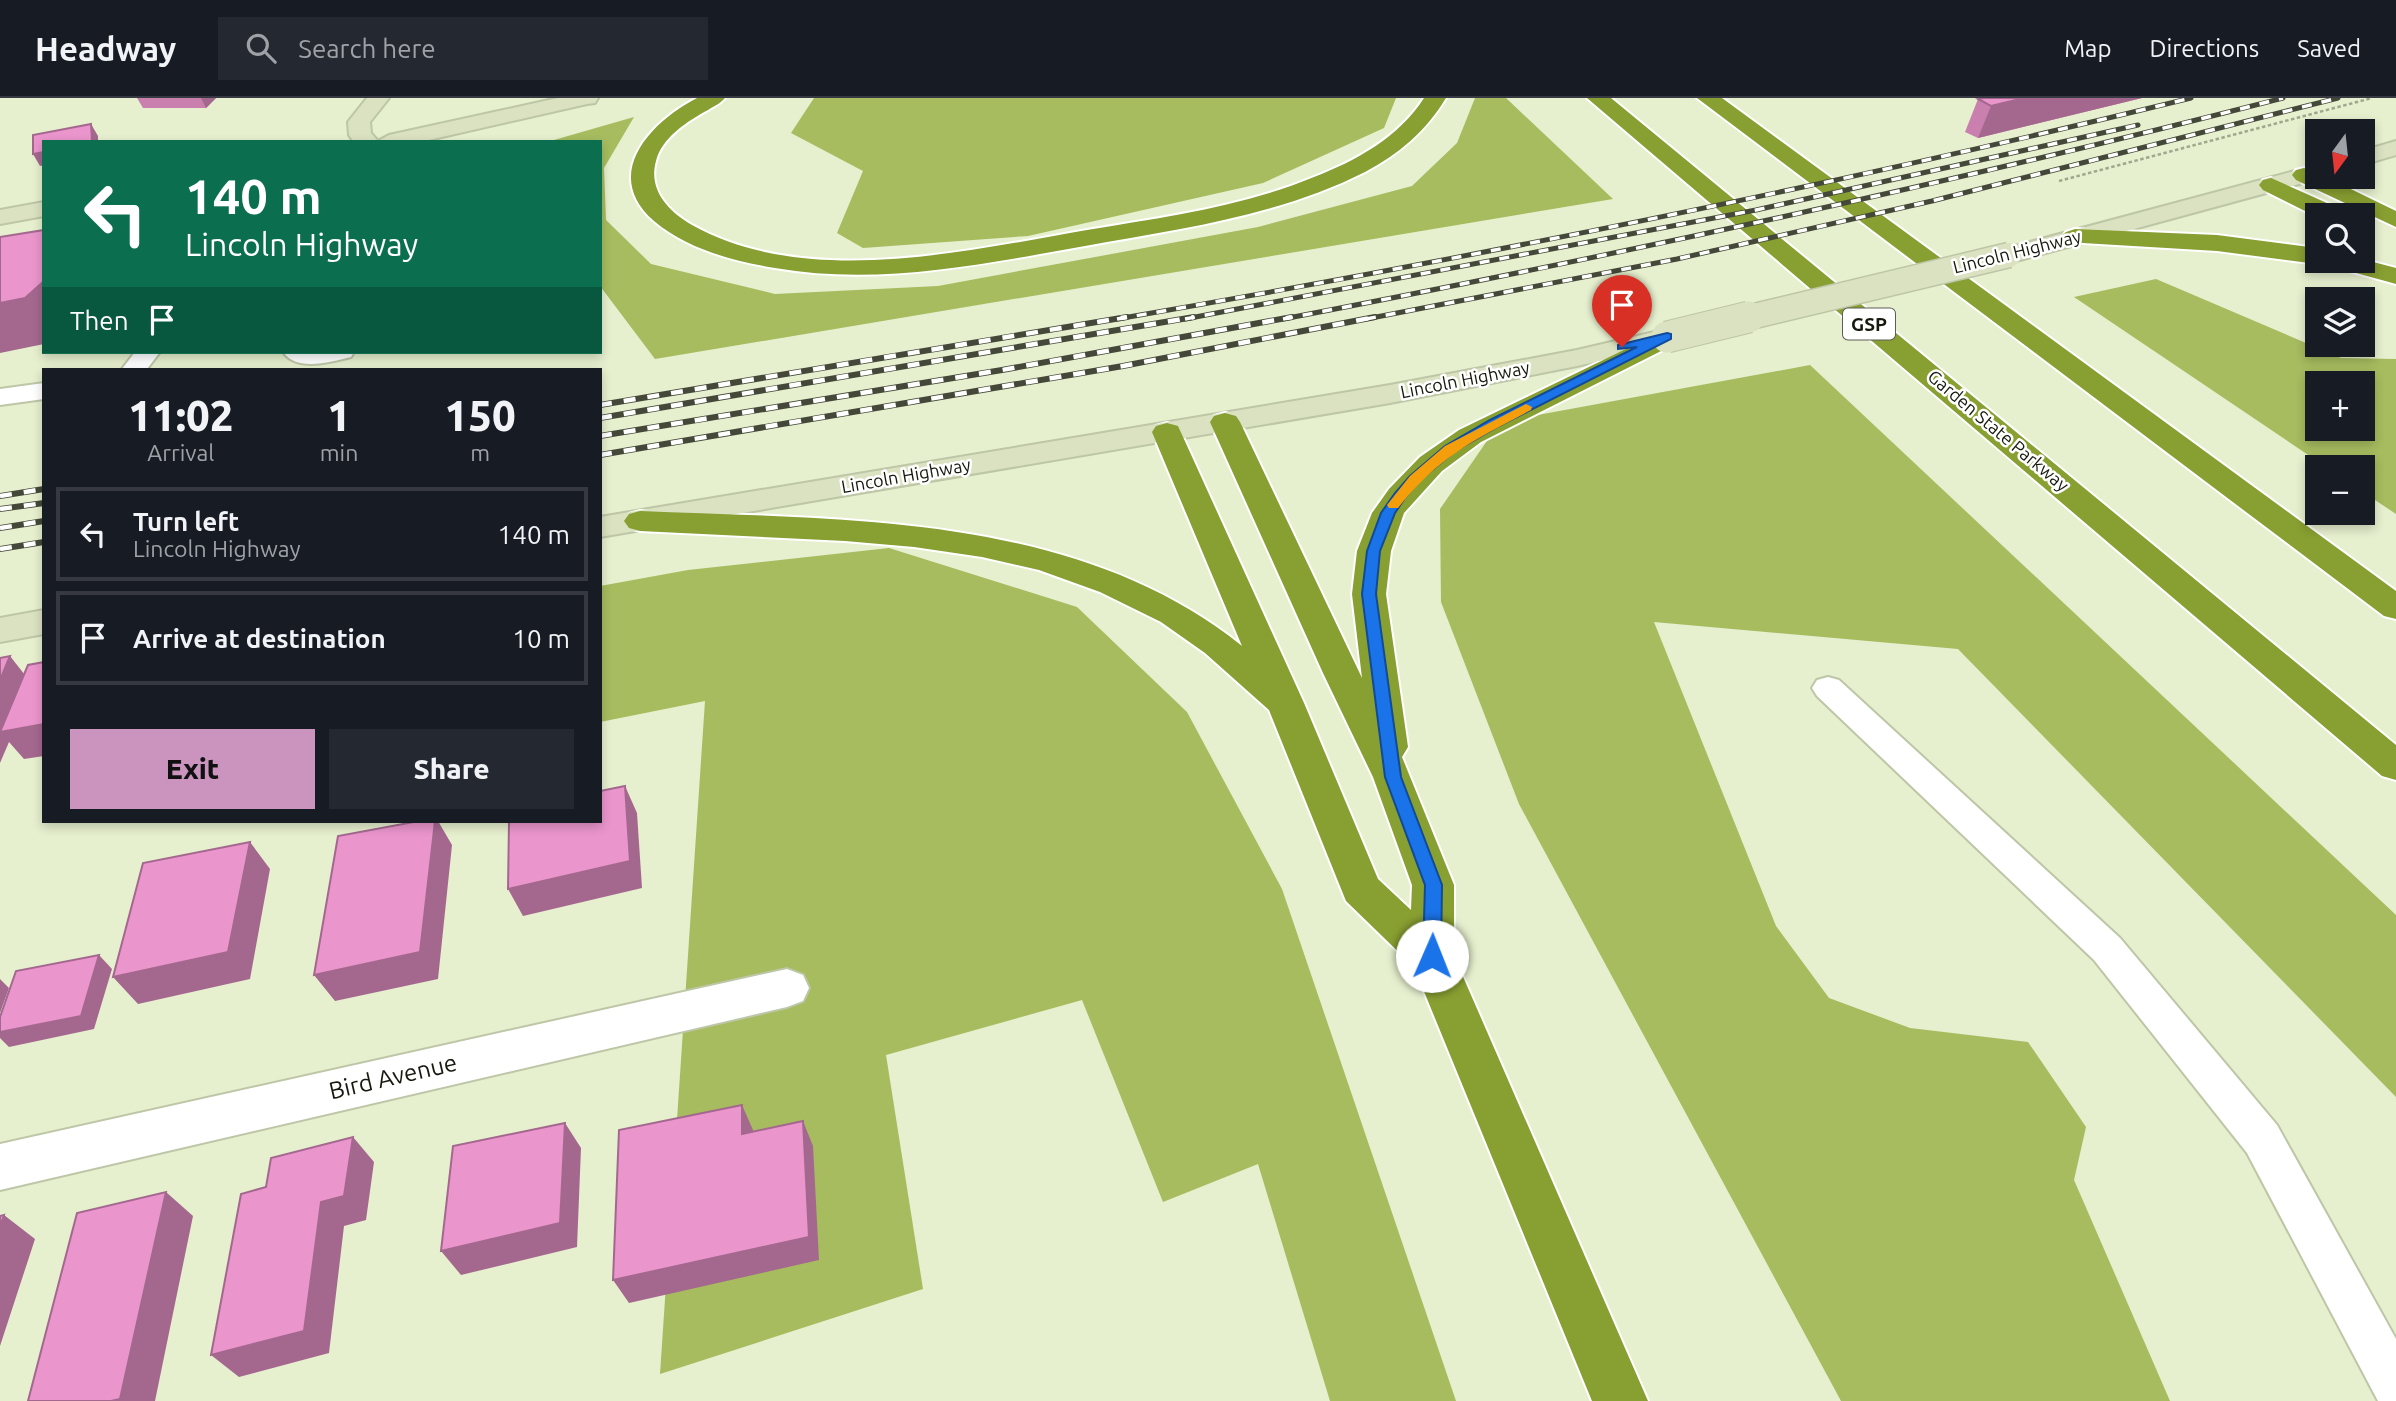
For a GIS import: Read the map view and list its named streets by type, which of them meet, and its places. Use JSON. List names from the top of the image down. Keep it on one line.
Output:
{"streets":{"highway":["GSP","Garden State Parkway"],"main road":["Lincoln Highway"],"street":["Bird Avenue"]},"north":"bottom","page":{"header":"Headway","search":"Search here","nav":["Map","Directions","Saved"],"map_buttons":["+","−"],"turn":["140 m","Lincoln Highway"],"then":"Then","eta":["11:02","Arrival","1","min","150","m"],"list":[{"name":"Turn left","note":"Lincoln Highway","value":"140 m"},{"name":"Arrive at destination","value":"10 m"}],"buttons":["Exit","Share"]}}
